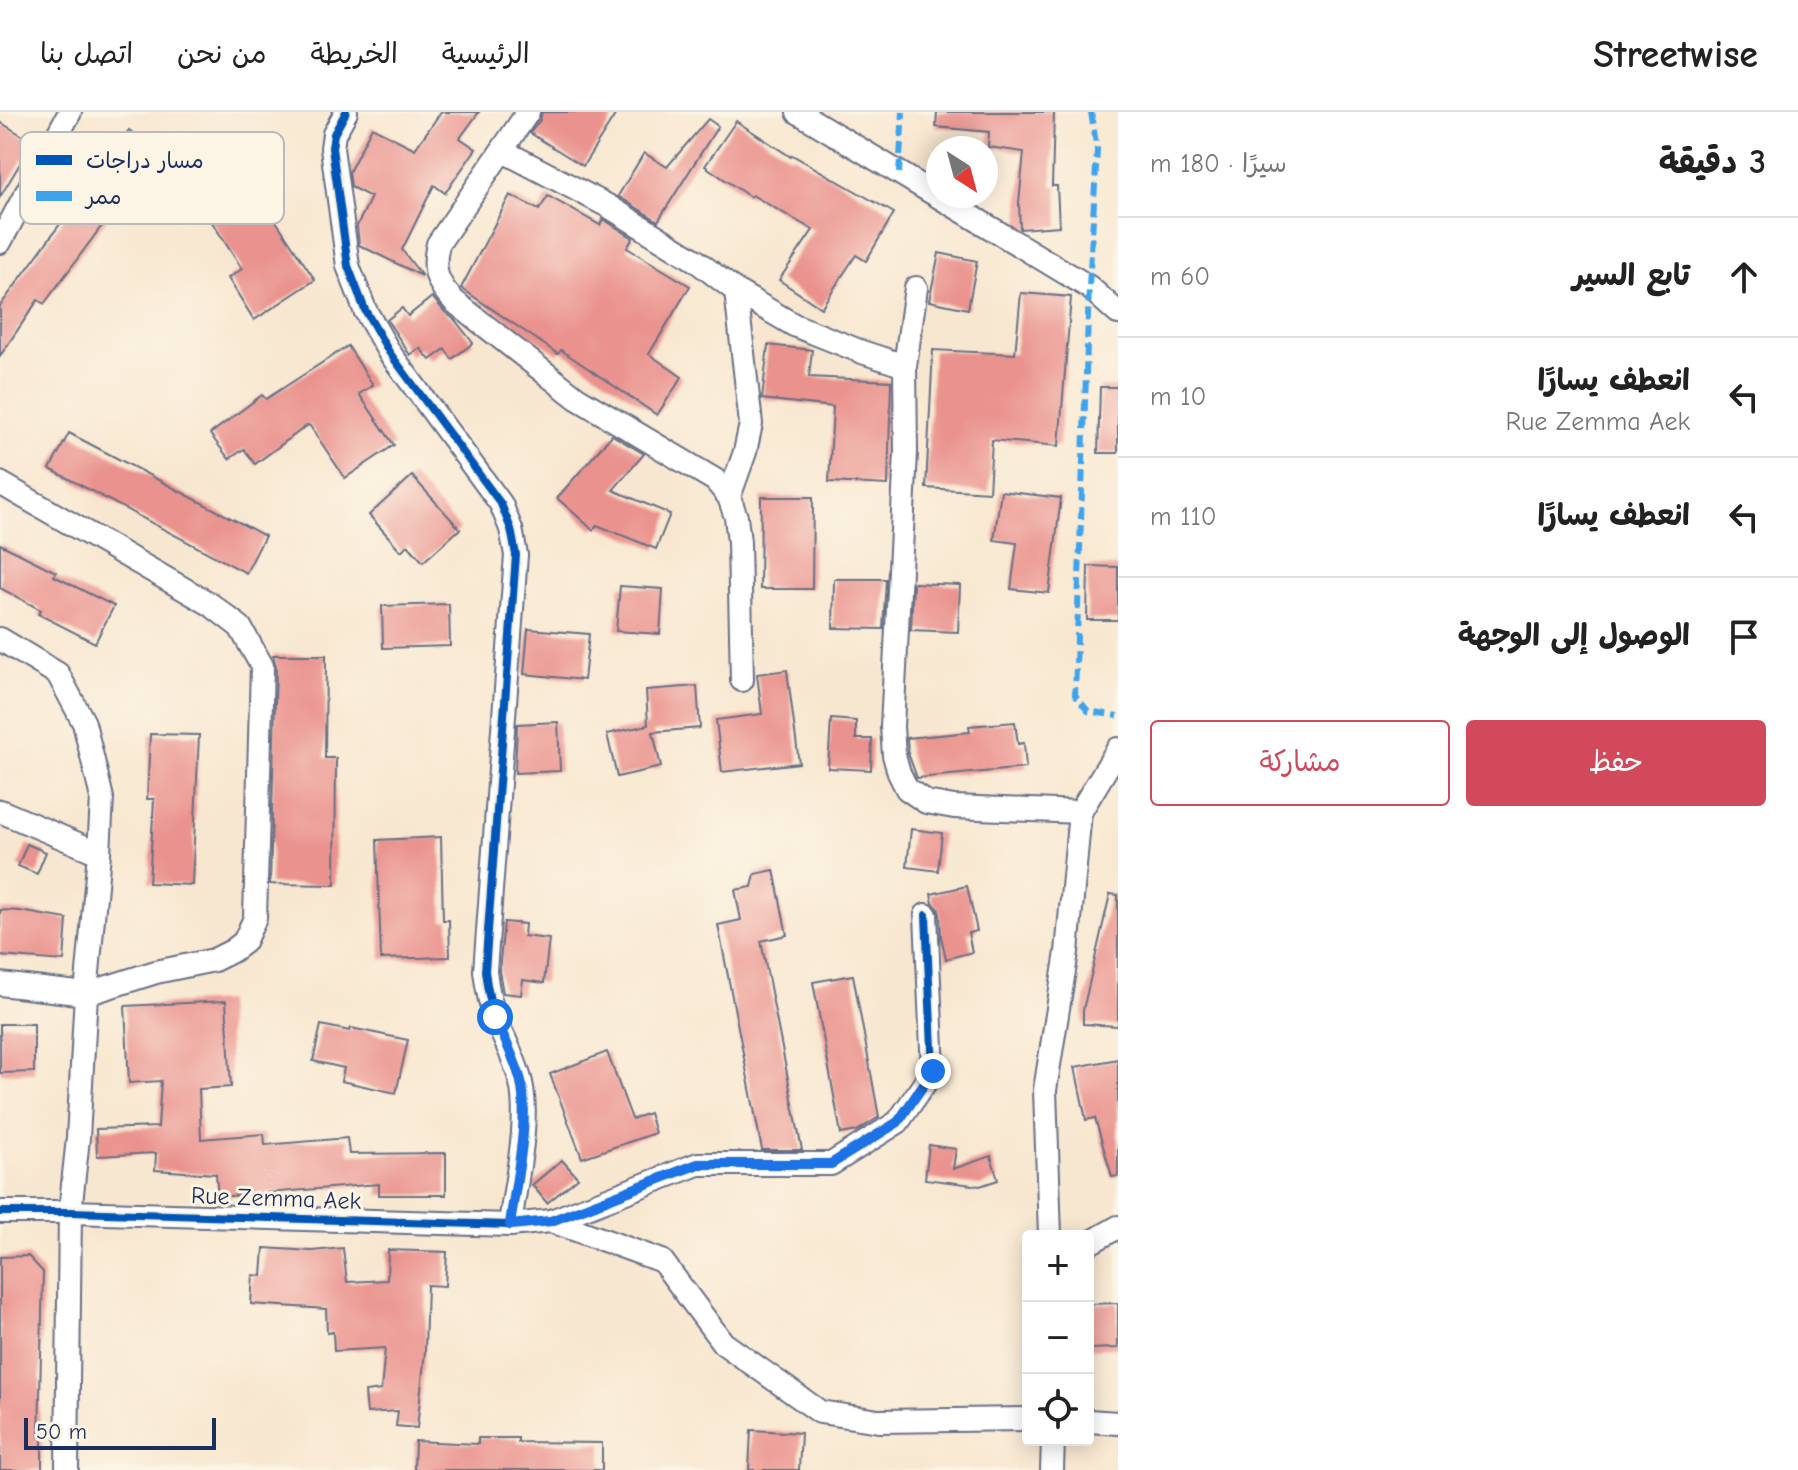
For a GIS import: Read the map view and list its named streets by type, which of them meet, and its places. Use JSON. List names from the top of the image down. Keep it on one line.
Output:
{"streets":{"street":["Rue Zemma Aek"]},"legend":["مسار دراجات","ممر"],"scale_bar":"50 m","north":"bottom right","page":{"header":"Streetwise","nav":["الرئيسية","الخريطة","من نحن","اتصل بنا"],"heading":["3 دقيقة","سيرًا · 180 m"],"list":[["تابع السير","60 m"],["انعطف يسارًا","Rue Zemma Aek","10 m"],["انعطف يسارًا","110 m"],"الوصول إلى الوجهة"],"buttons":["حفظ","مشاركة"],"map_buttons":["+","−"],"scale":"50 m"}}
